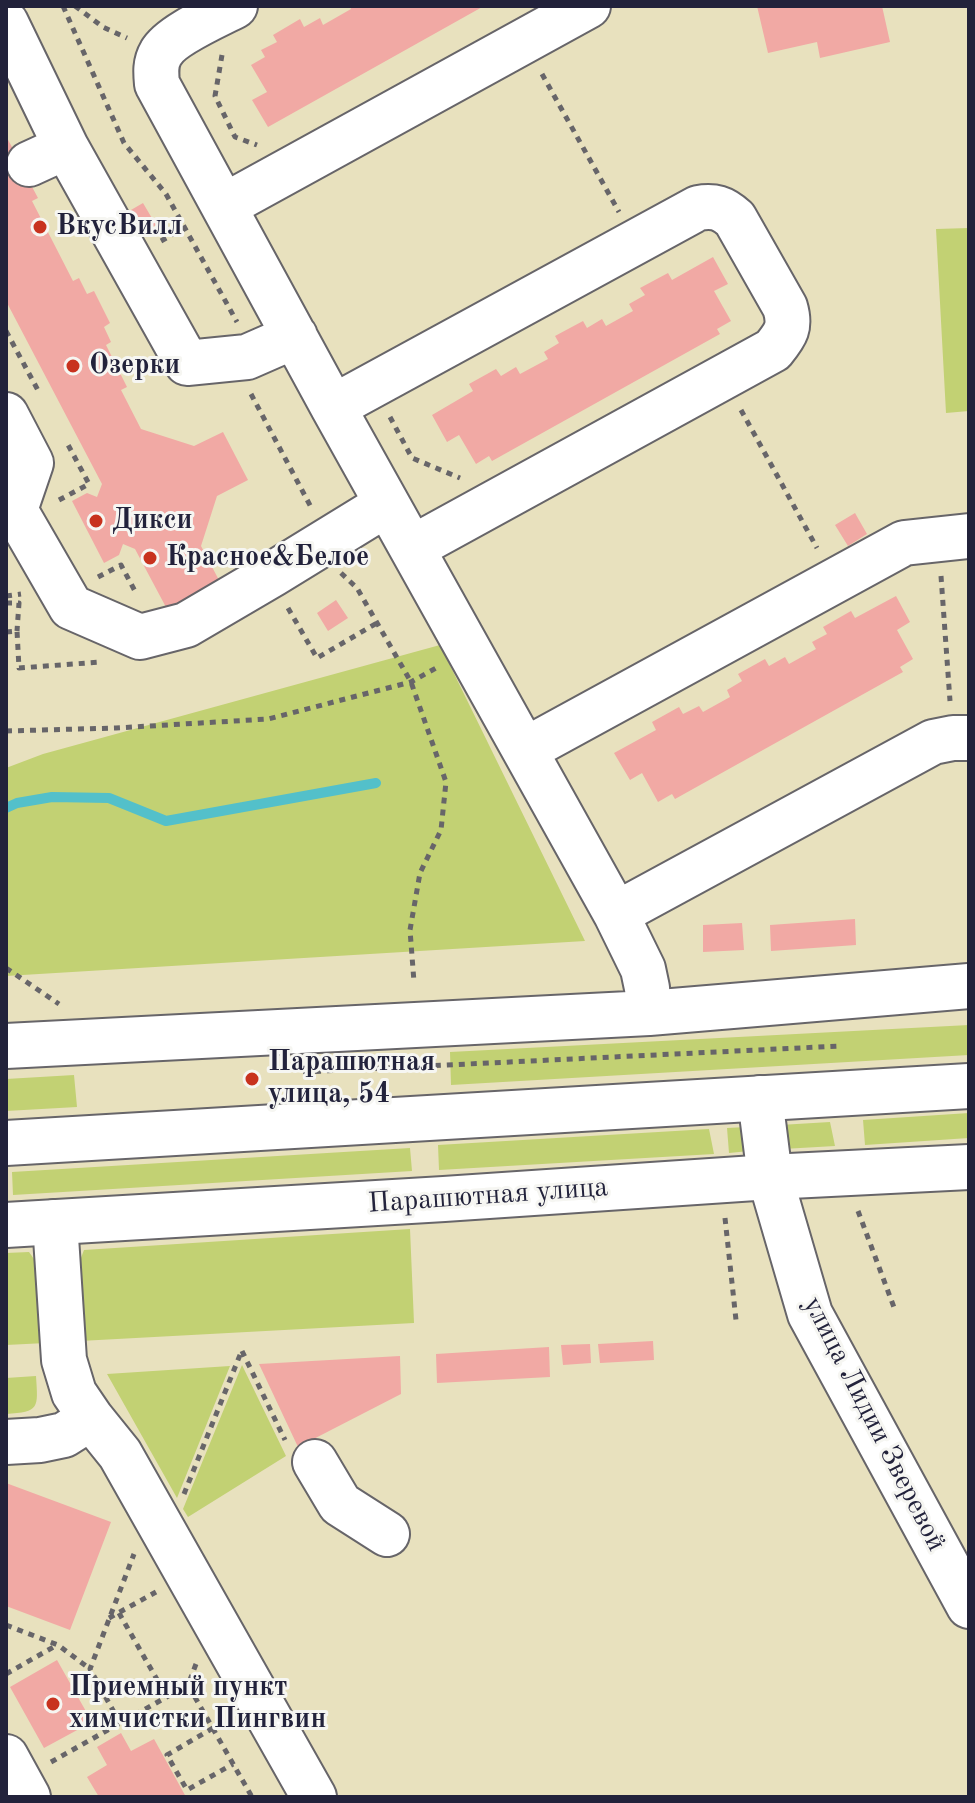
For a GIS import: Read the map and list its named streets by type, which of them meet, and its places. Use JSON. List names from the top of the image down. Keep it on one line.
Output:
{"streets":{"main road":["Парашютная улица","улица Лидии Зверевой"]},"crossings":[["Парашютная улица","улица Лидии Зверевой"]],"places":["ВкусВилл","Озерки","Дикси","Красное&Белое","Парашютная улица, 54","Приемный пункт химчистки Пингвин"]}
